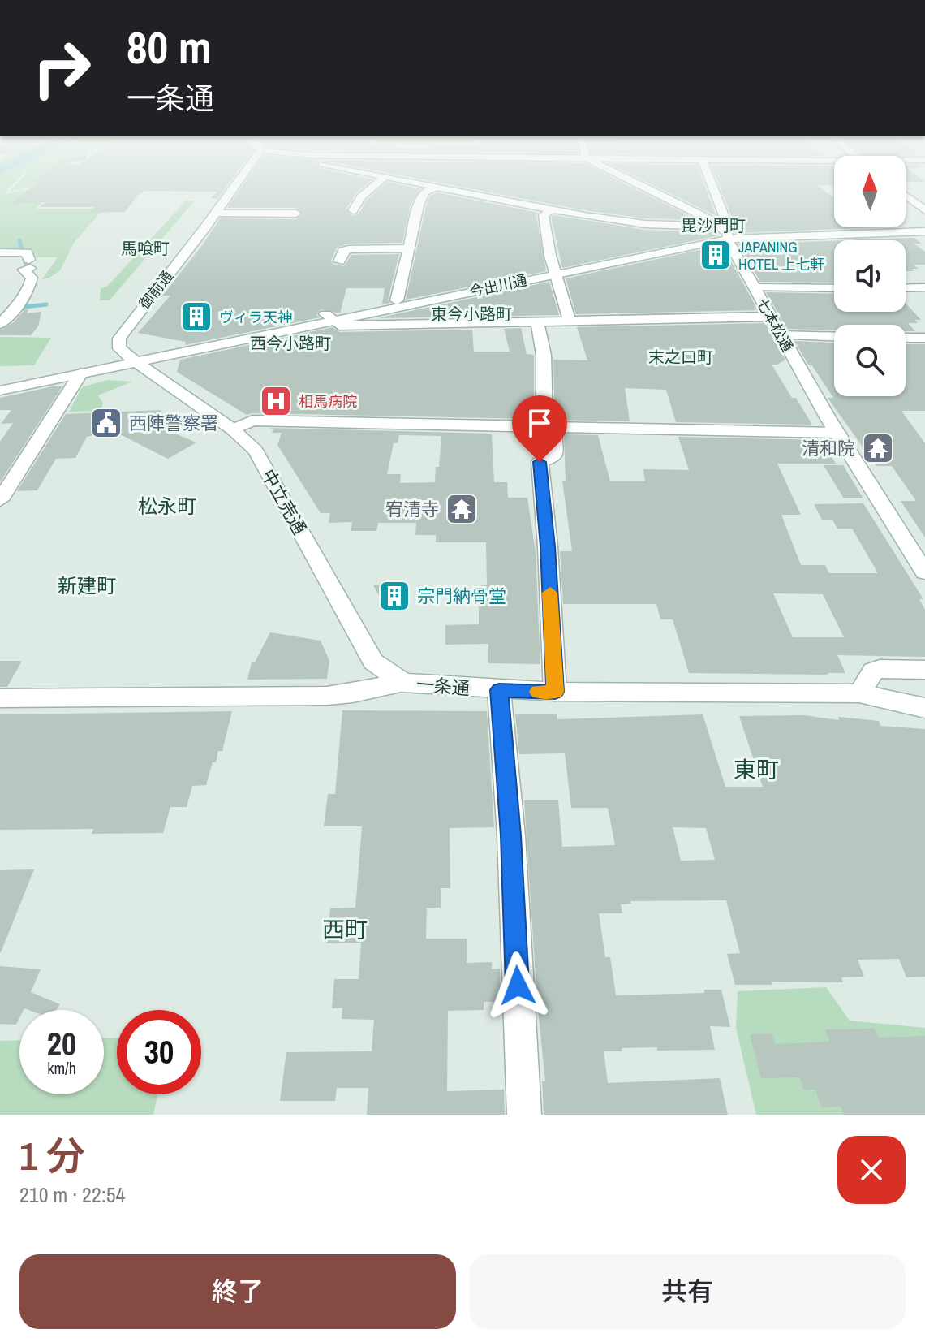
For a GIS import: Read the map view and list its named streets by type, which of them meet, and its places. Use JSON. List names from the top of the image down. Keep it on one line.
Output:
{"streets":{"street":["今出川通","御前通","七本松通","中立売通","一条通"]},"crossings":[["今出川通","御前通"],["今出川通","七本松通"],["今出川通","中立売通"],["御前通","中立売通"],["中立売通","一条通"]],"districts":["毘沙門町","馬喰町","東今小路町","西今小路町","末之口町","松永町","新建町","東町","西町"],"places":{"building":["JAPANING HOTEL 上七軒","ヴィラ天神","宗門納骨堂"],"hospital":["相馬病院"],"public building":["西陣警察署"],"temple":["清和院","宥清寺"]},"north":"top","page":{"turn":["80 m","一条通"],"speed":"20 km/h","limit":"30","heading":["1 分","210 m · 22:54"],"buttons":["終了","共有"]}}
